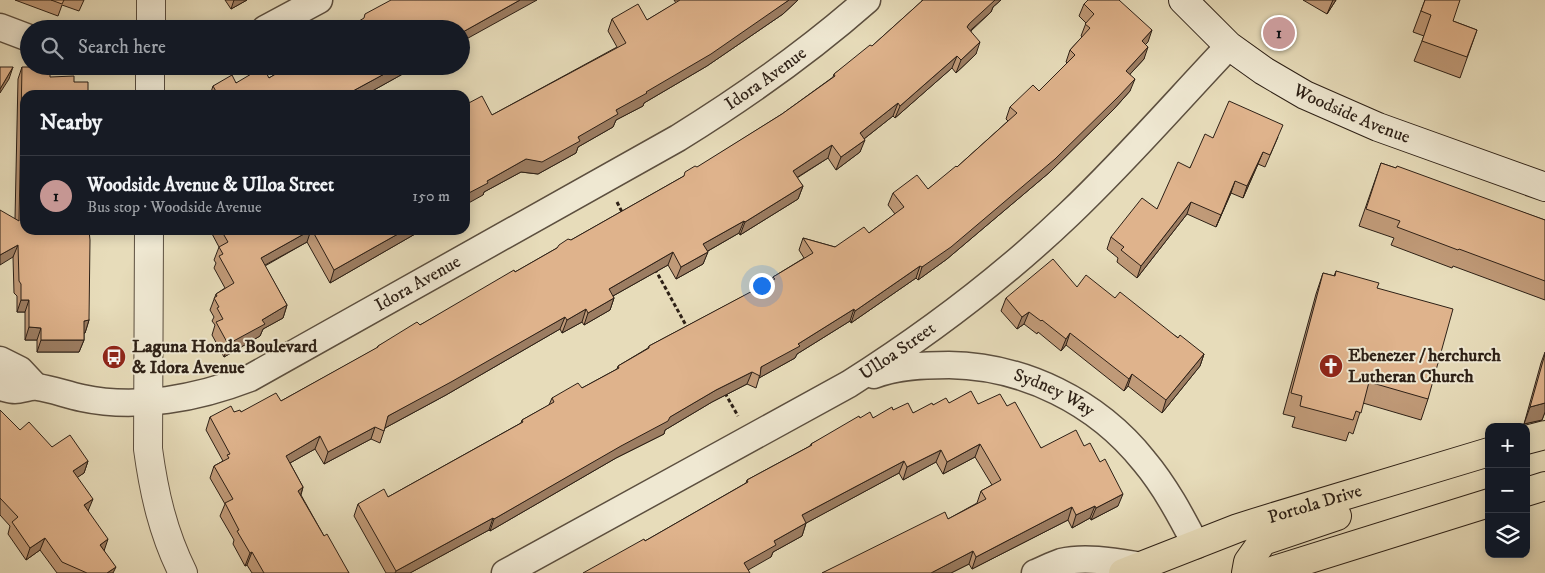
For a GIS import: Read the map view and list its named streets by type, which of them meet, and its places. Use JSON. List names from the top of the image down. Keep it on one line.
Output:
{"streets":{"main road":["Woodside Avenue","Portola Drive"],"street":["Idora Avenue","Ulloa Street","Sydney Way"]},"crossings":[["Woodside Avenue","Ulloa Street"],["Ulloa Street","Sydney Way"],["Sydney Way","Portola Drive"]],"places":{"bus stop":["Laguna Honda Boulevard & Idora Avenue"],"church":["Ebenezer / herchurch Lutheran Church"]},"page":{"pins":"1","search":"Search here","heading":"Nearby","list":[{"mark":"1","name":"Woodside Avenue & Ulloa Street","note":"Bus stop · Woodside Avenue","value":"150 m"}],"map_buttons":["+","−"]}}
